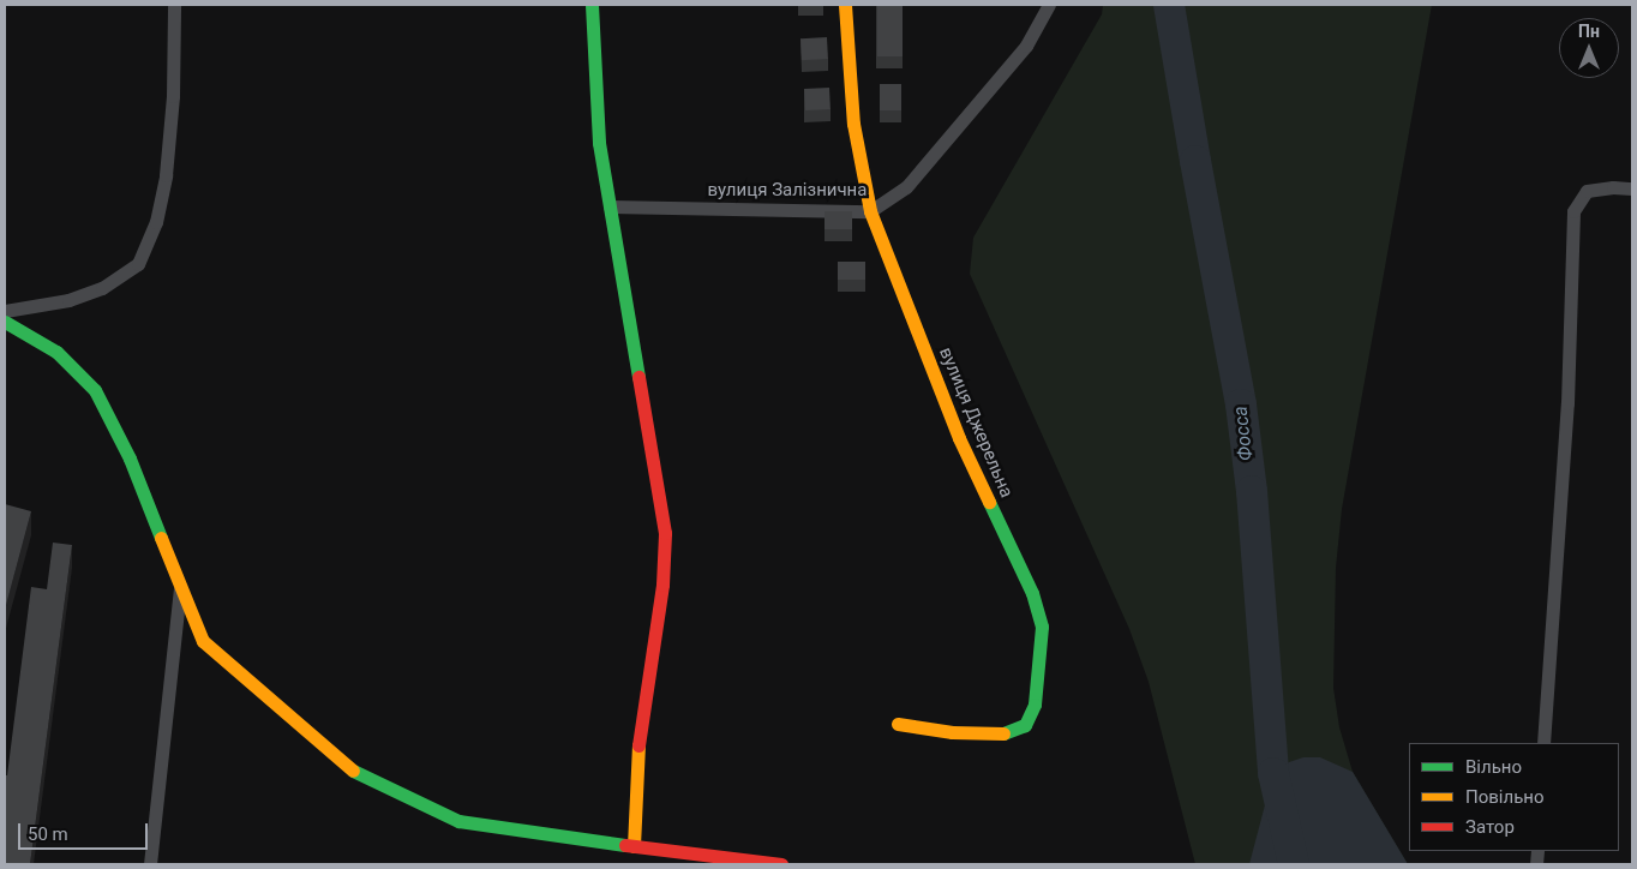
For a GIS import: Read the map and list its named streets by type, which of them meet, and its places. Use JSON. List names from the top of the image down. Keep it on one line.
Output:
{"streets":{"street":["вулиця Залізнична","вулиця Джерельна"]},"crossings":[["вулиця Залізнична","вулиця Джерельна"]],"water":["Фосса"],"legend":["Вільно","Повільно","Затор"],"scale_bar":"50 m","north":"top"}
